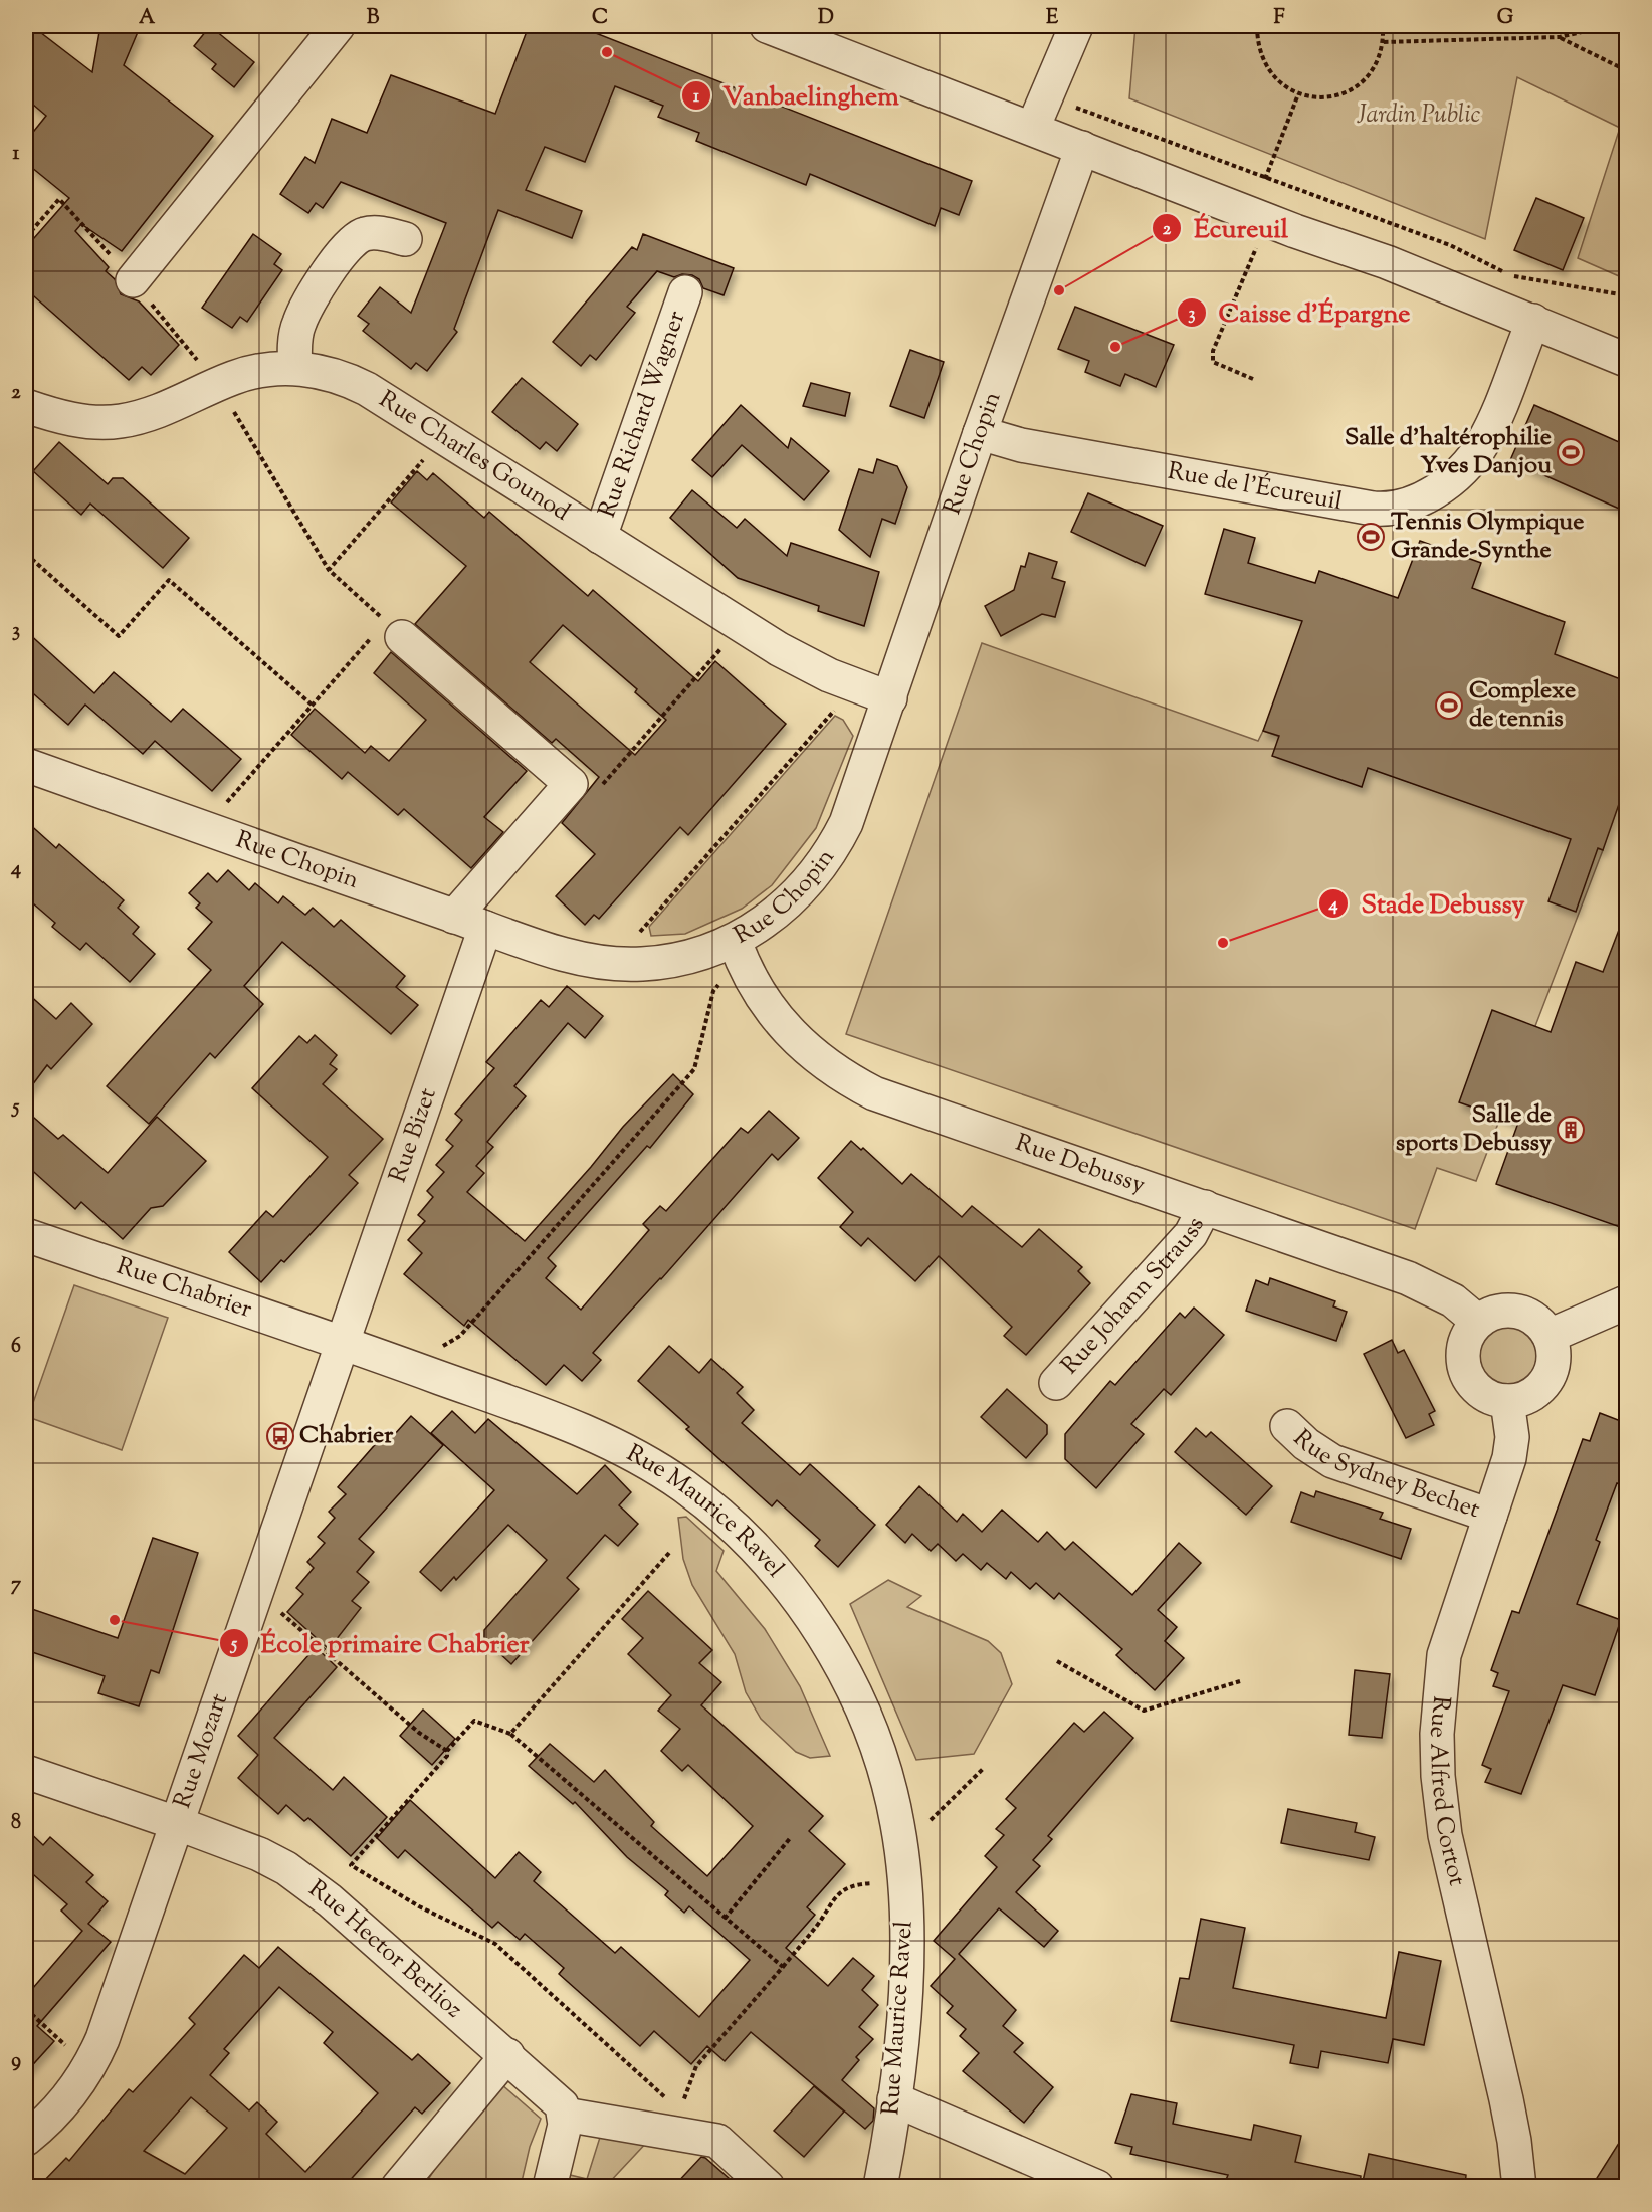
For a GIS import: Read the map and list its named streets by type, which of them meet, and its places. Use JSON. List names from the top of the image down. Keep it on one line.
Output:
{"streets":{"street":["Rue Richard Wagner","Rue Chopin","Rue Charles Gounod","Rue de l'Écureuil","Rue Bizet","Rue Debussy","Rue Chabrier","Rue Johann Strauss","Rue Sydney Bechet","Rue Maurice Ravel","Rue Mozart","Rue Alfred Cortot","Rue Hector Berlioz"]},"crossings":[["Rue Richard Wagner","Rue Charles Gounod"],["Rue Chopin","Rue Charles Gounod"],["Rue Chopin","Rue de l'Écureuil"],["Rue Chopin","Rue Bizet"],["Rue Chopin","Rue Debussy"],["Rue Bizet","Rue Chabrier"],["Rue Bizet","Rue Maurice Ravel"],["Rue Bizet","Rue Mozart"],["Rue Debussy","Rue Johann Strauss"],["Rue Debussy","Rue Alfred Cortot"],["Rue Chabrier","Rue Maurice Ravel"],["Rue Chabrier","Rue Mozart"],["Rue Sydney Bechet","Rue Alfred Cortot"],["Rue Maurice Ravel","Rue Mozart"],["Rue Mozart","Rue Hector Berlioz"]],"parks":["Jardin Public"],"places":{"other":["Vanbaelinghem","Écureuil","Caisse d'Épargne","Stade Debussy","École primaire Chabrier"],"sports":["Salle d'haltérophilie Yves Danjou","Tennis Olympique Grande-Synthe","Complexe de tennis"],"building":["Salle de sports Debussy"],"bus stop":["Chabrier"]},"grid":{"columns":["A","B","C","D","E","F","G"],"rows":["1","2","3","4","5","6","7","8","9"]}}
